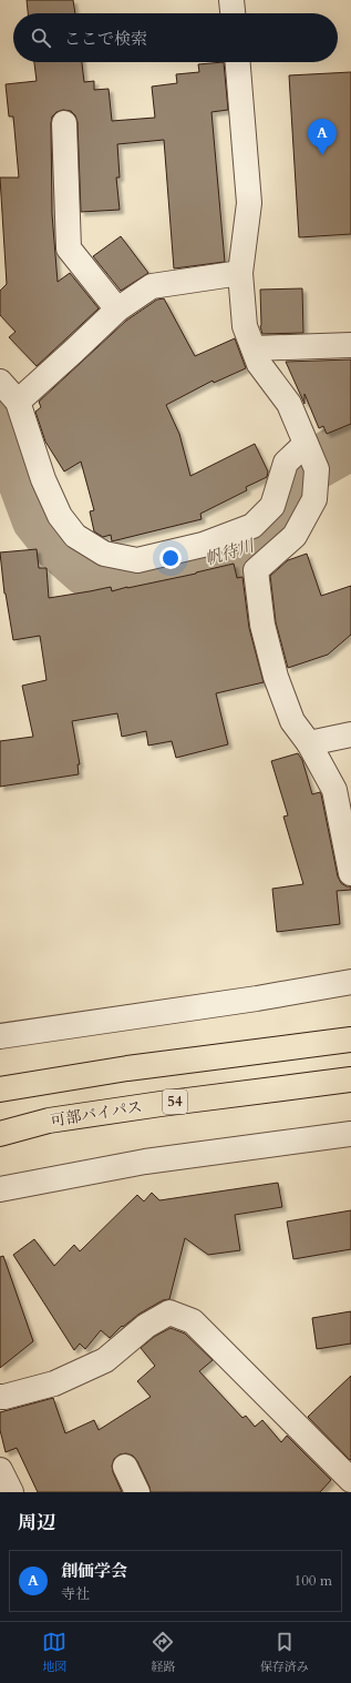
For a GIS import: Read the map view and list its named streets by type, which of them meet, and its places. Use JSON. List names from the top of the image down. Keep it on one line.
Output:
{"streets":{"highway":["54","可部バイパス"]},"water":["帆待川"],"page":{"search":"ここで検索","pins":"A","heading":"周辺","list":[{"mark":"A","name":"創価学会","note":"寺社","value":"100 m"}],"nav":["地図","経路","保存済み"]}}
